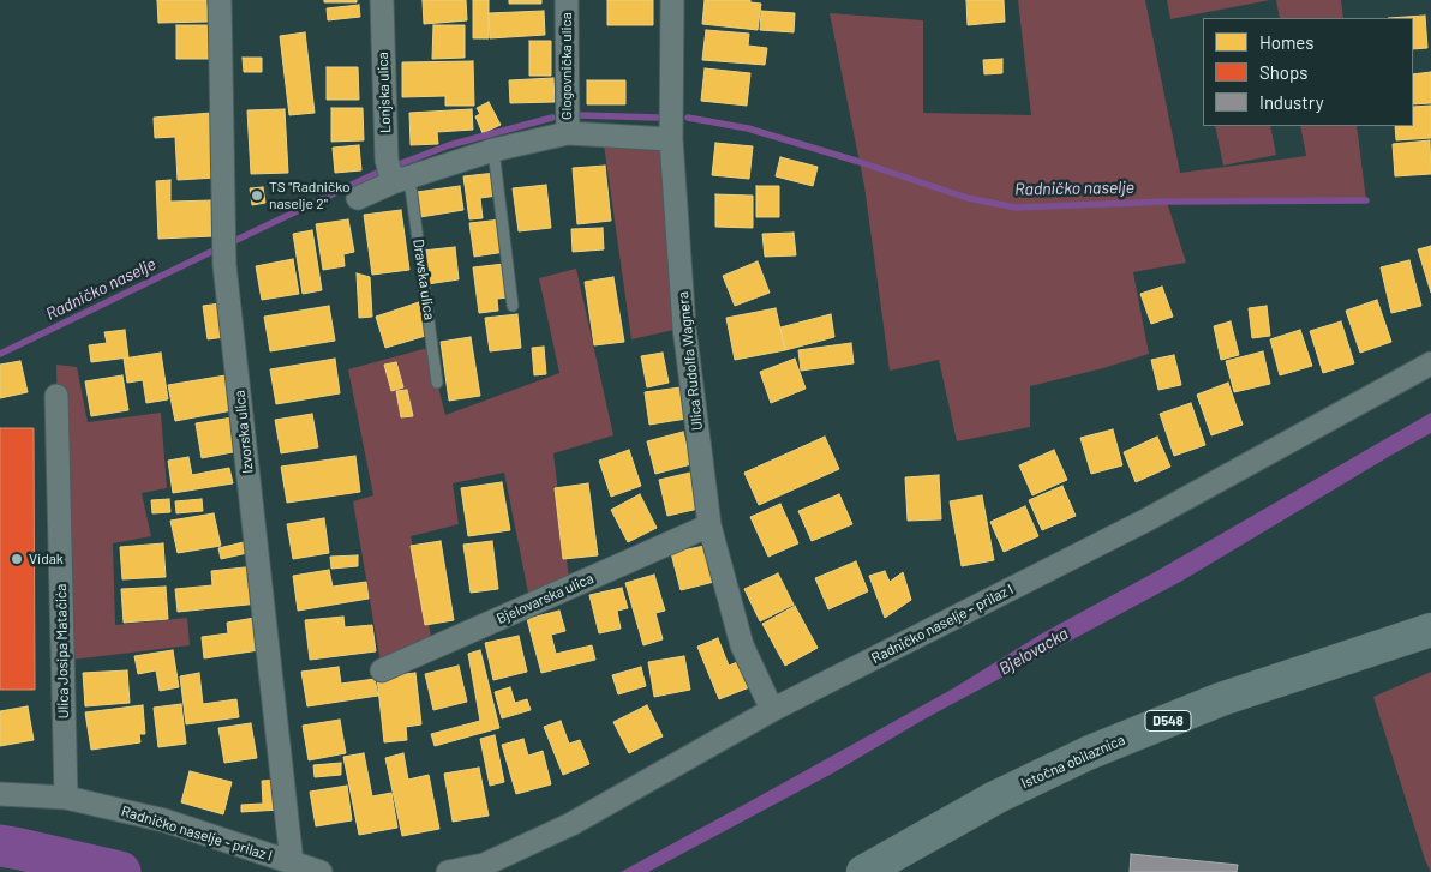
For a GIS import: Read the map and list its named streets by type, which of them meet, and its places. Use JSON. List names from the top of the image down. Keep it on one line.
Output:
{"streets":{"main road":["D548","Istočna obilaznica"],"street":["Glogovnička ulica","Lonjska ulica","Ulica Rudolfa Wagnera","Izvorska ulica","Bjelovarska ulica","Radničko naselje - prilaz I","Ulica Josipa Matačića"],"lane":["Dravska ulica"]},"crossings":[["Lonjska ulica","Dravska ulica"],["Ulica Rudolfa Wagnera","Bjelovarska ulica"],["Ulica Rudolfa Wagnera","Radničko naselje - prilaz I"],["Izvorska ulica","Radničko naselje - prilaz I"],["Radničko naselje - prilaz I","Ulica Josipa Matačića"]],"water":["Radničko naselje","Bjelovacka"],"places":["TS \"Radničko naselje 2\"","Vidak"],"legend":["Homes","Shops","Industry"]}
